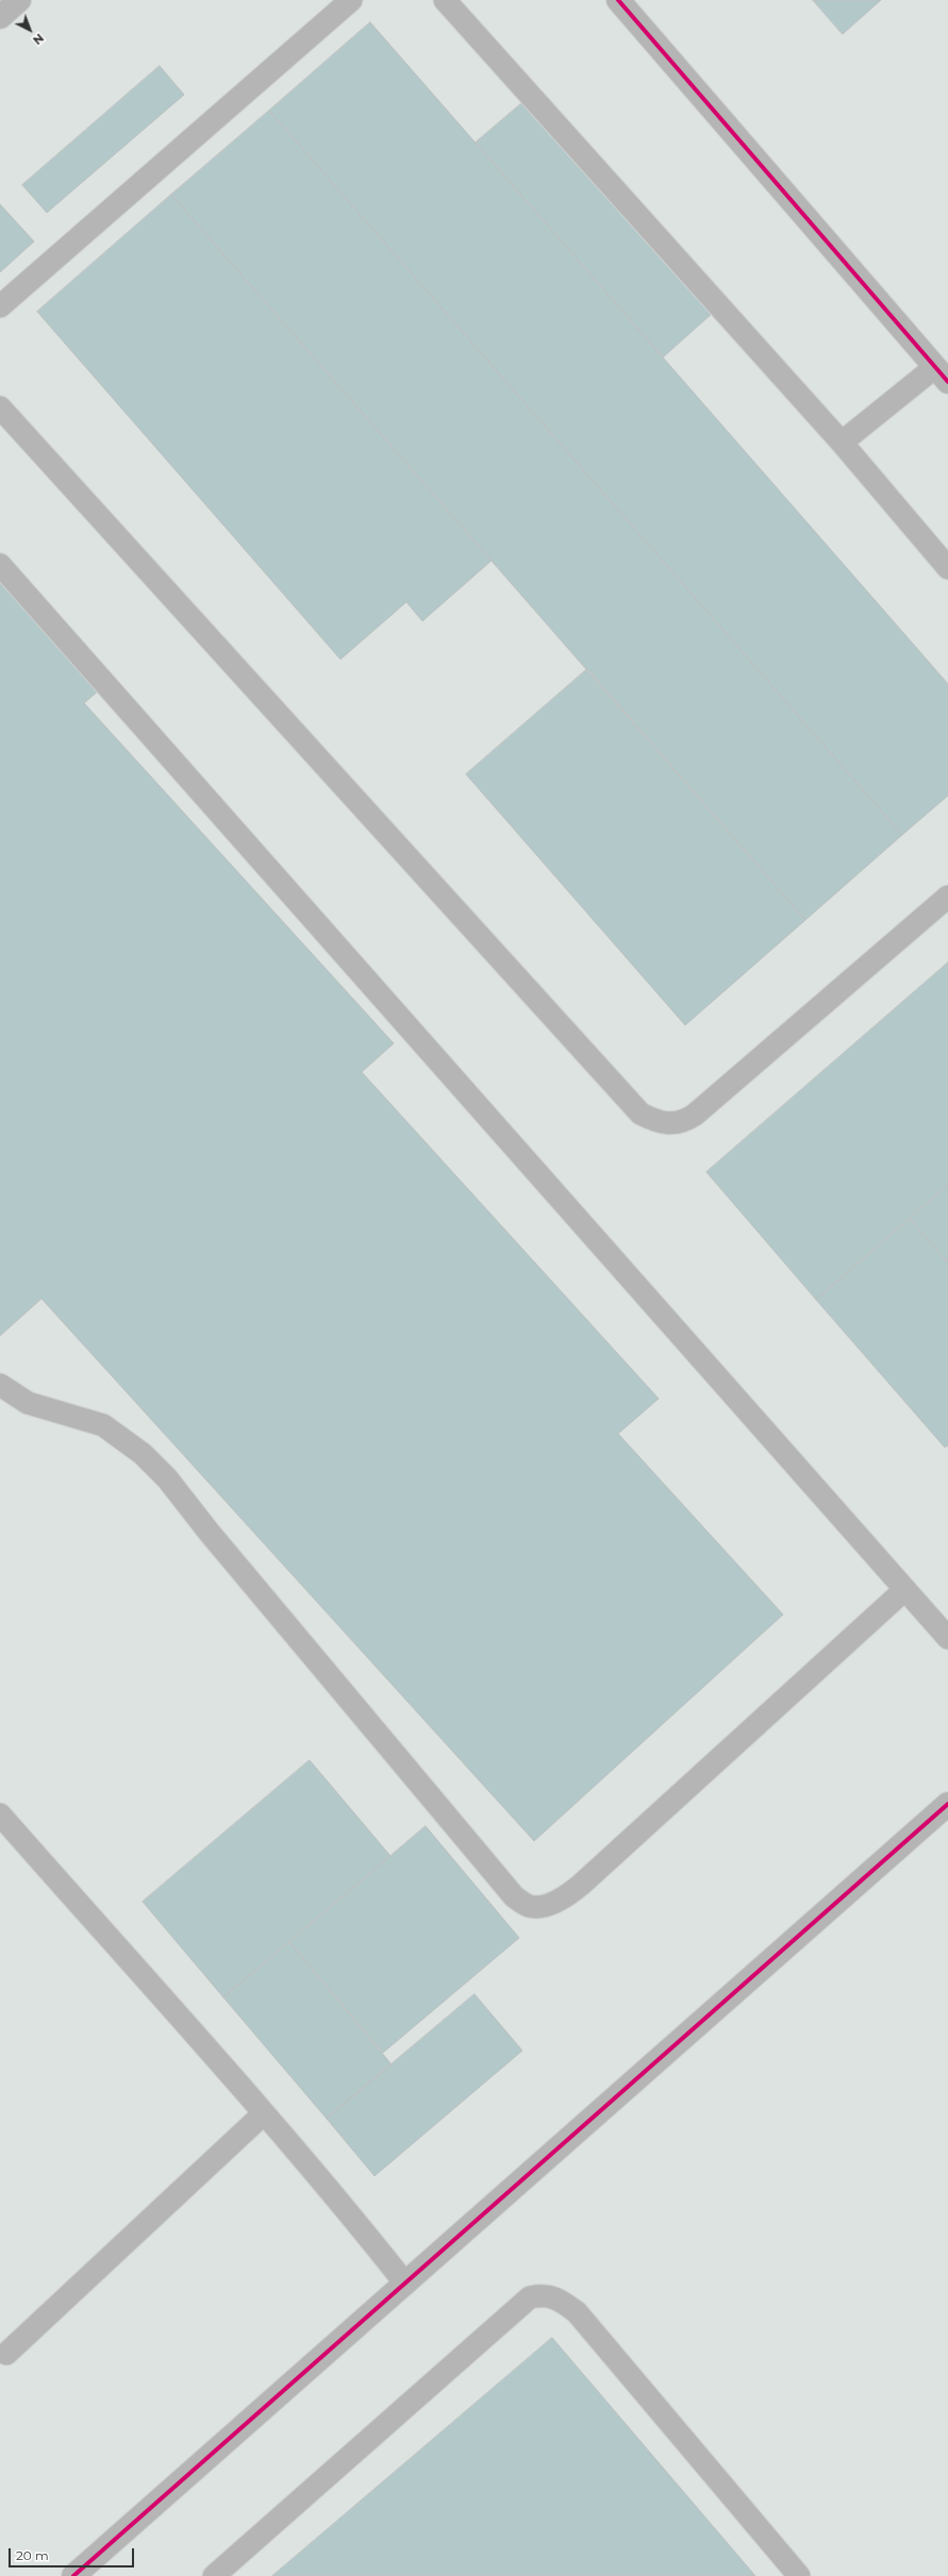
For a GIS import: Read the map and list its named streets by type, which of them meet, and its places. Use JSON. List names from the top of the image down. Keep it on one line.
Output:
{"scale_bar":"20 m","north":"bottom right"}
